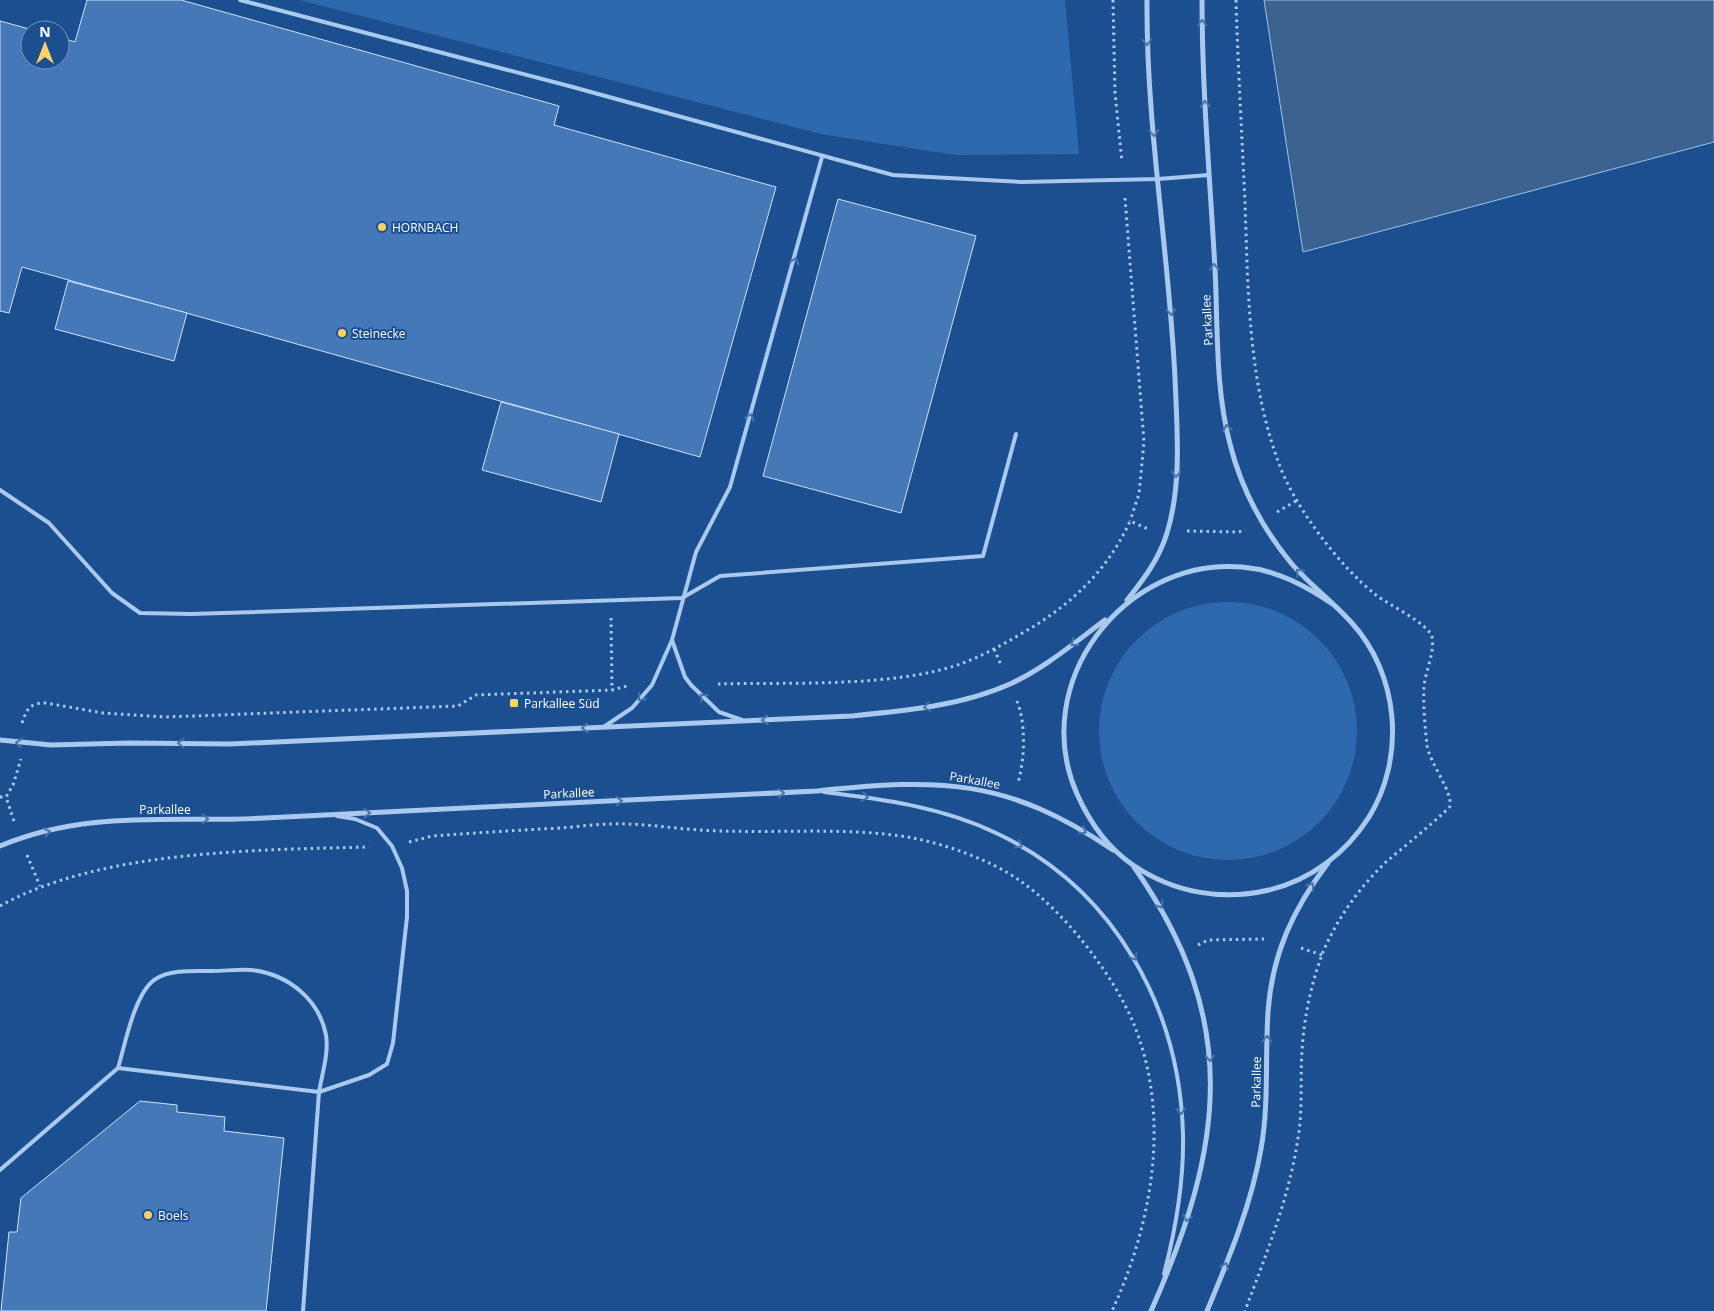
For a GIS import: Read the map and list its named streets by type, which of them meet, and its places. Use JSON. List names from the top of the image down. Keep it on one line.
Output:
{"streets":{"street":["Parkallee"]},"places":{"other":["HORNBACH","Steinecke","Boels"],"transit":["Parkallee Süd"]},"north":"top"}
